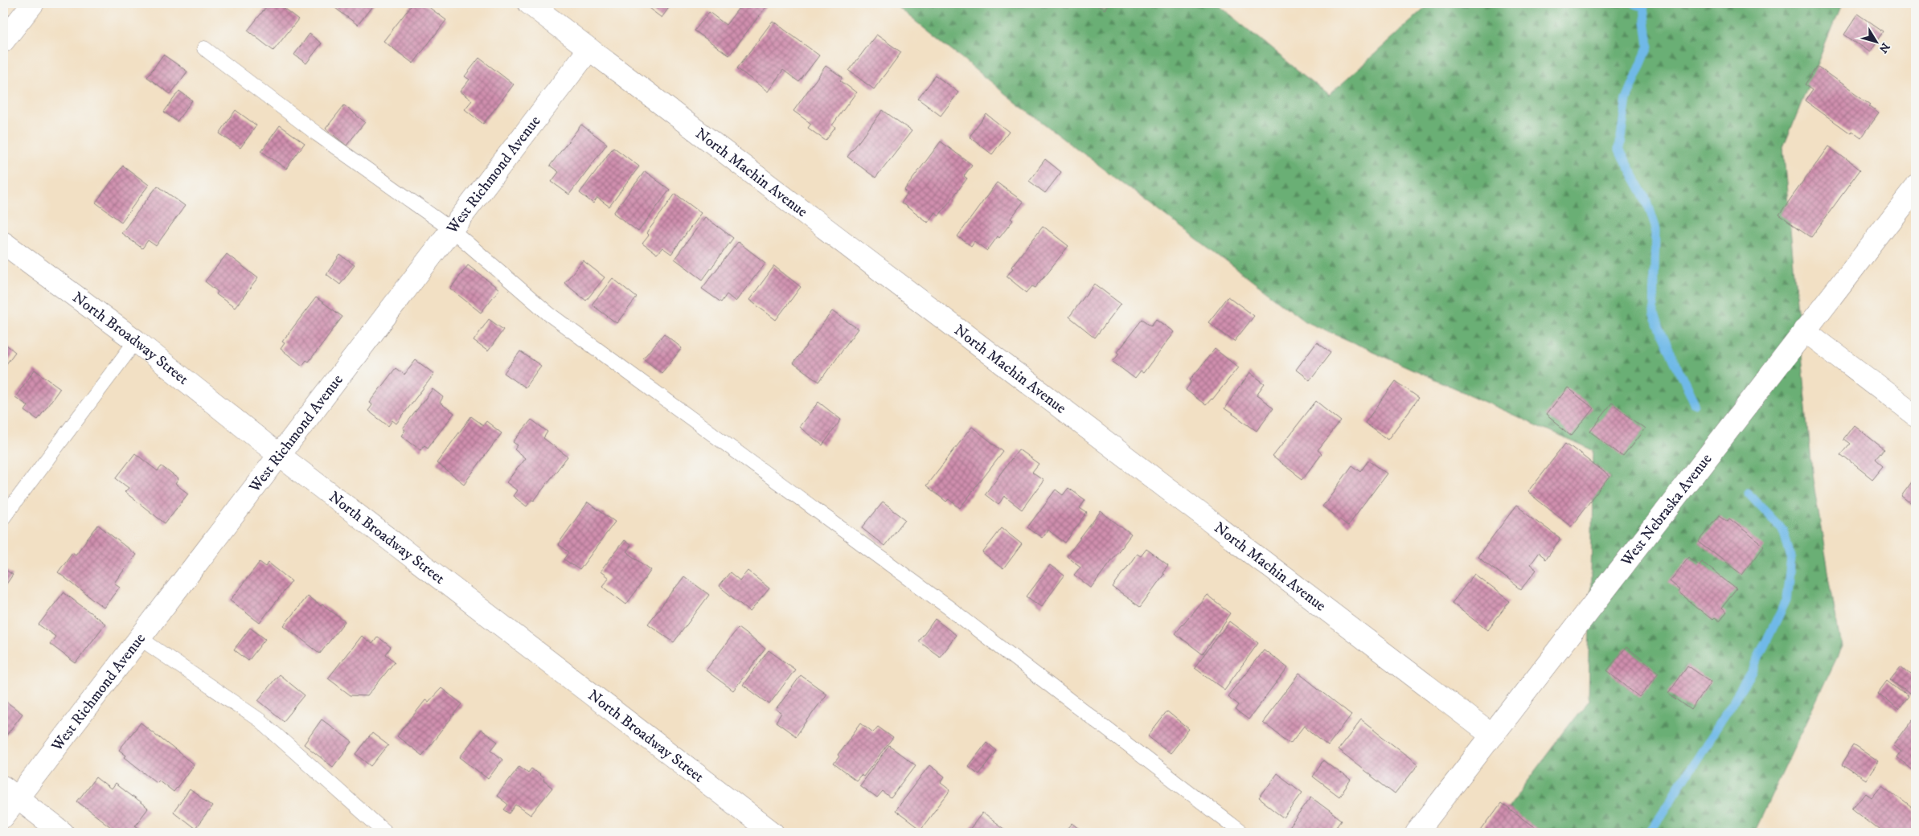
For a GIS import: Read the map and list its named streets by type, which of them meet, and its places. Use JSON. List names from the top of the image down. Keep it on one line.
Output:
{"streets":{"main road":["North Machin Avenue","West Richmond Avenue","North Broadway Street","West Nebraska Avenue"]},"crossings":[["North Machin Avenue","West Richmond Avenue"],["North Machin Avenue","West Nebraska Avenue"],["West Richmond Avenue","North Broadway Street"]],"north":"bottom right"}
